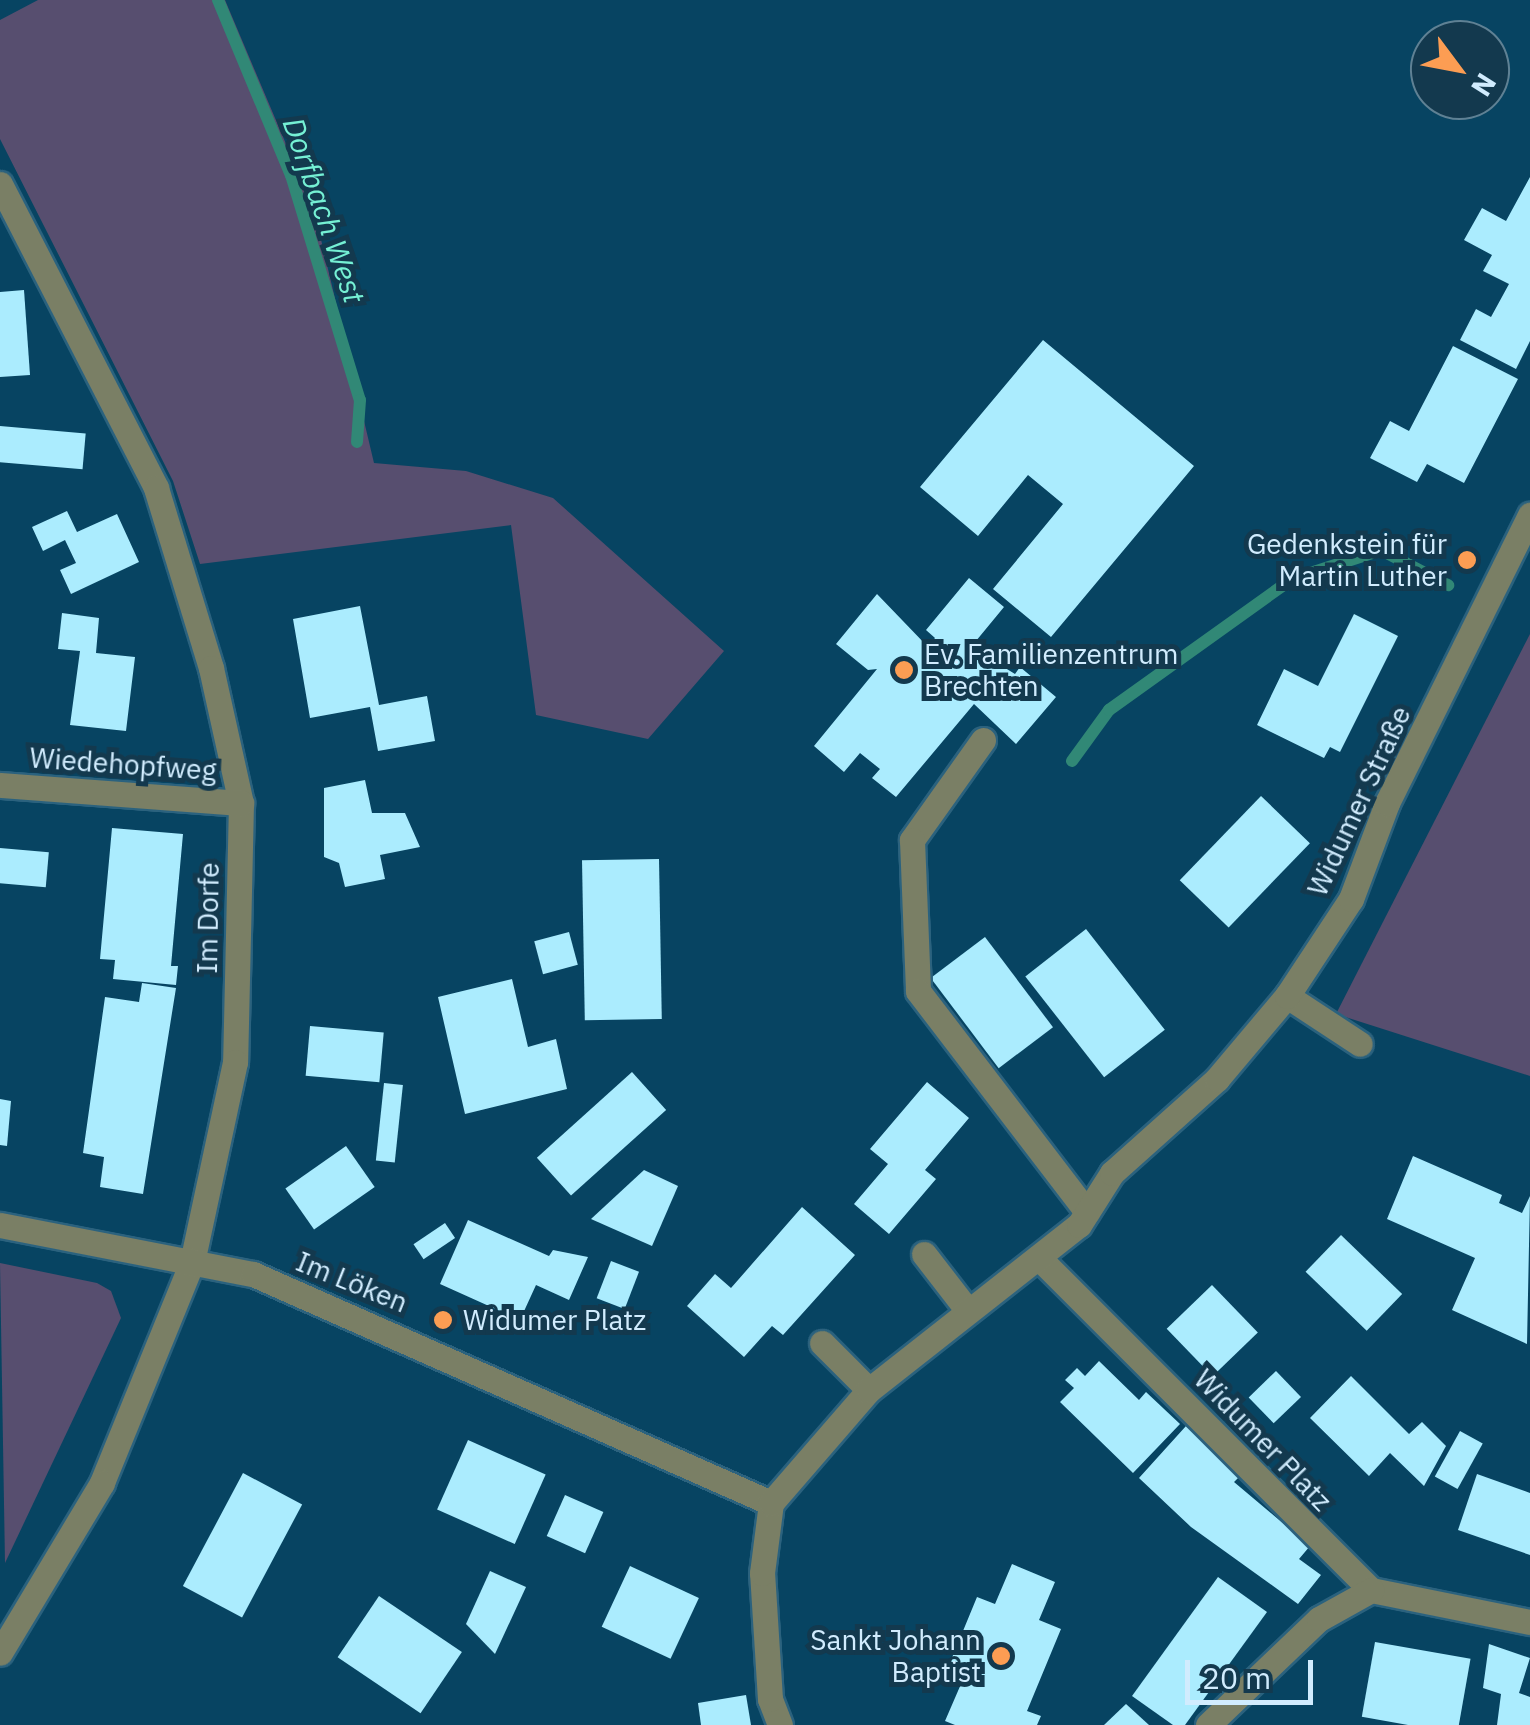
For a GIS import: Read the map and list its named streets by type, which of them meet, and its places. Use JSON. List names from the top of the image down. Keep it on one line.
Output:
{"streets":{"street":["Wiedehopfweg","Widumer Straße","Im Dorfe","Im Löken","Widumer Platz"]},"crossings":[["Wiedehopfweg","Im Dorfe"],["Widumer Straße","Widumer Platz"],["Im Dorfe","Im Löken"]],"water":["Dorfbach West"],"places":["Gedenkstein für Martin Luther","Ev. Familienzentrum Brechten","Widumer Platz","Sankt Johann Baptist"],"scale_bar":"20 m","north":"bottom right"}
